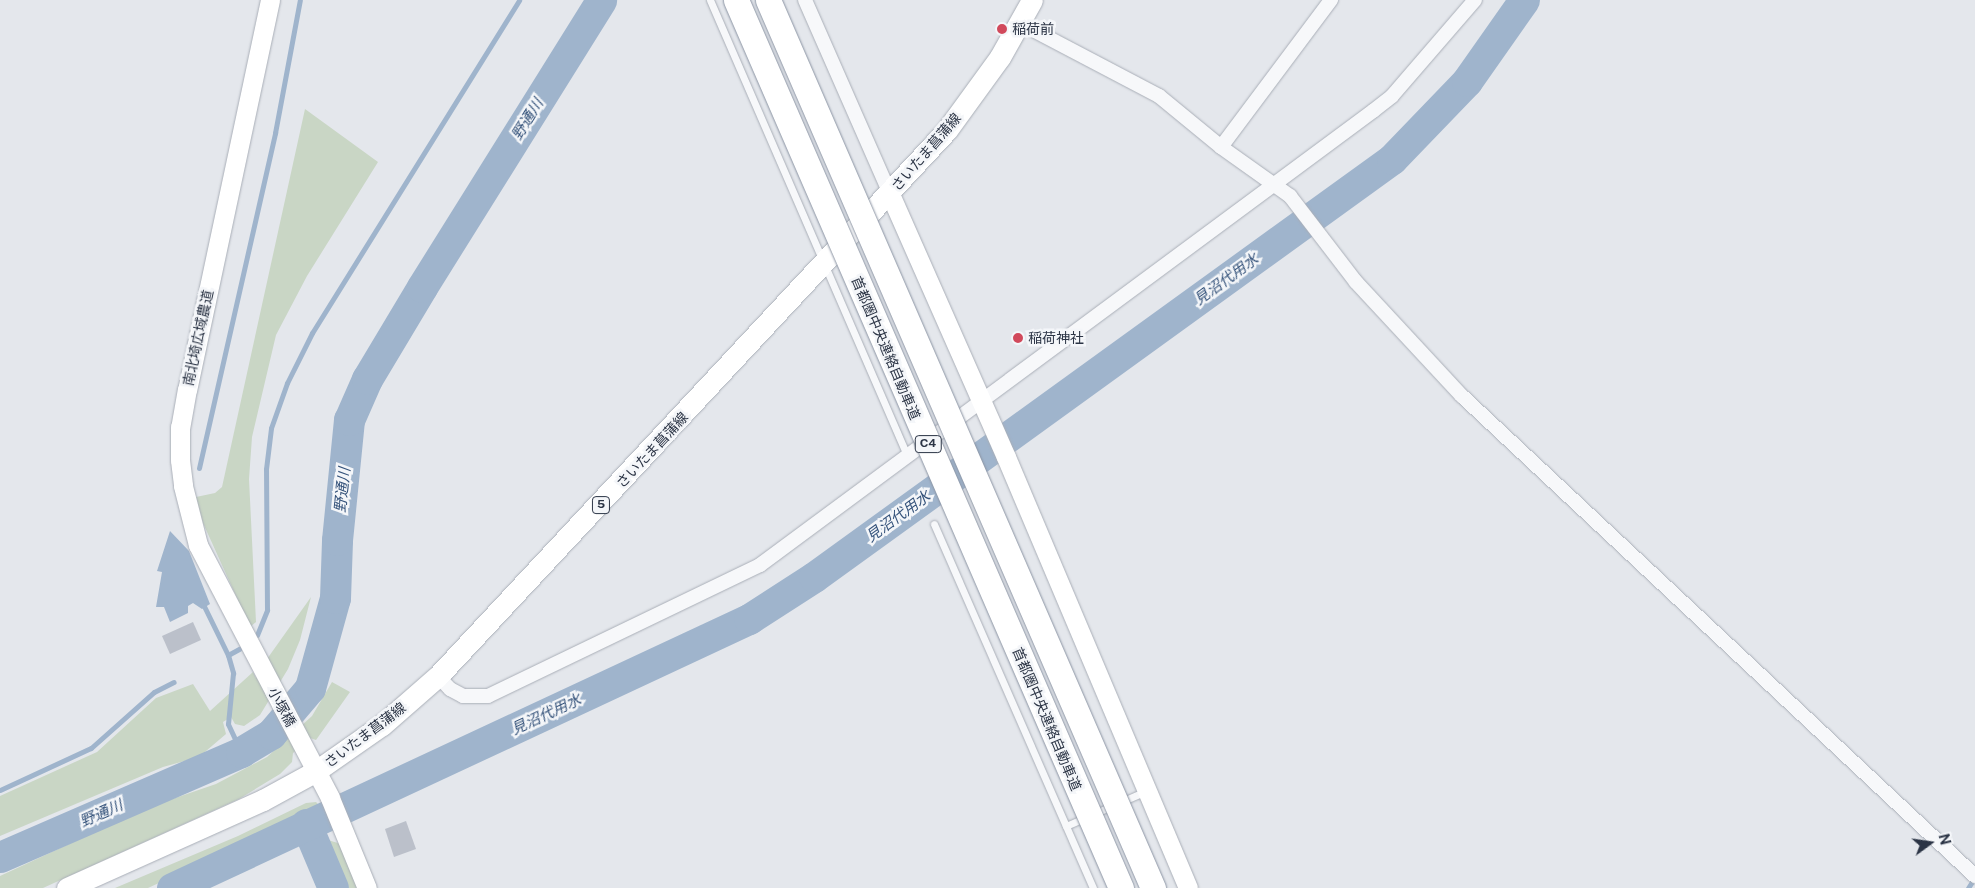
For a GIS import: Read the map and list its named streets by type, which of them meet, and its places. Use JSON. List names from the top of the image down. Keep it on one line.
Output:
{"streets":{"highway":["首都圏中央連絡自動車道","C4"],"main road":["さいたま菖蒲線","5"],"street":["南北埼広域農道","小塚橋"]},"crossings":[["さいたま菖蒲線","小塚橋"],["南北埼広域農道","小塚橋"]],"water":["野通川","見沼代用水"],"places":["稲荷前","稲荷神社"],"north":"right"}
